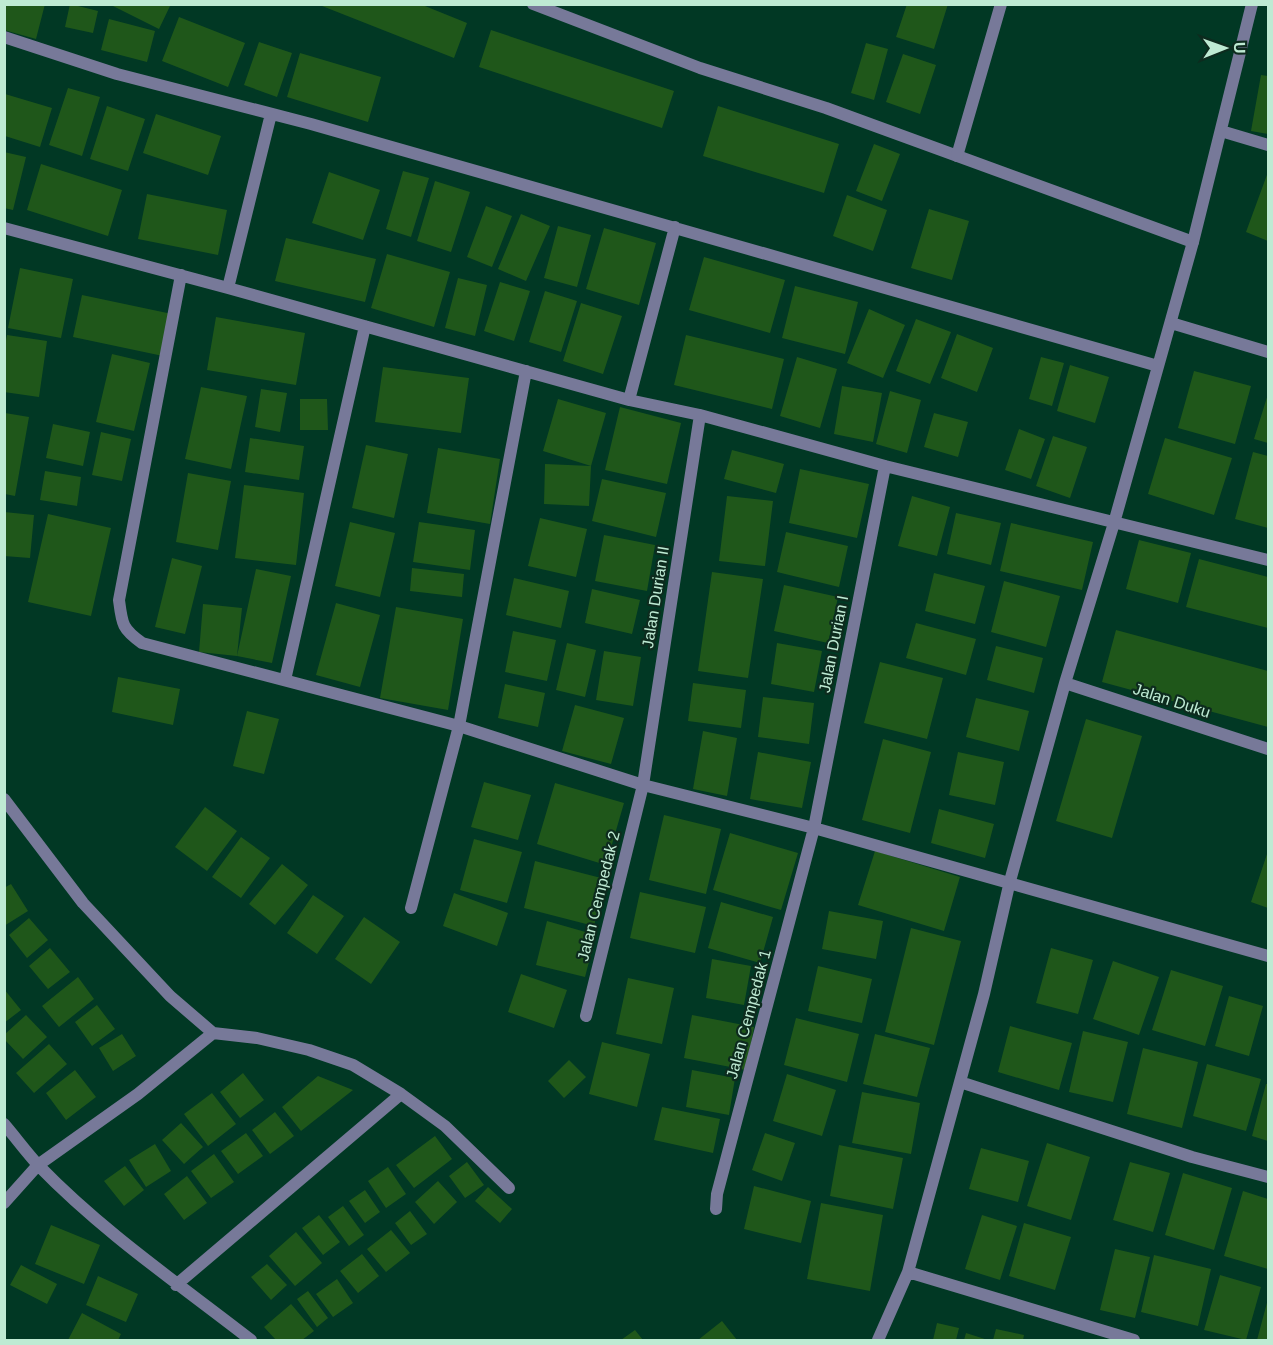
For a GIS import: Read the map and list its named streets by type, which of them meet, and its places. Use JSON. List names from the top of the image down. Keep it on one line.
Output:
{"streets":{"street":["Jalan Durian II","Jalan Durian I","Jalan Duku","Jalan Cempedak 2","Jalan Cempedak 1"]},"crossings":[["Jalan Durian II","Jalan Cempedak 2"],["Jalan Durian I","Jalan Cempedak 1"]],"north":"right"}
